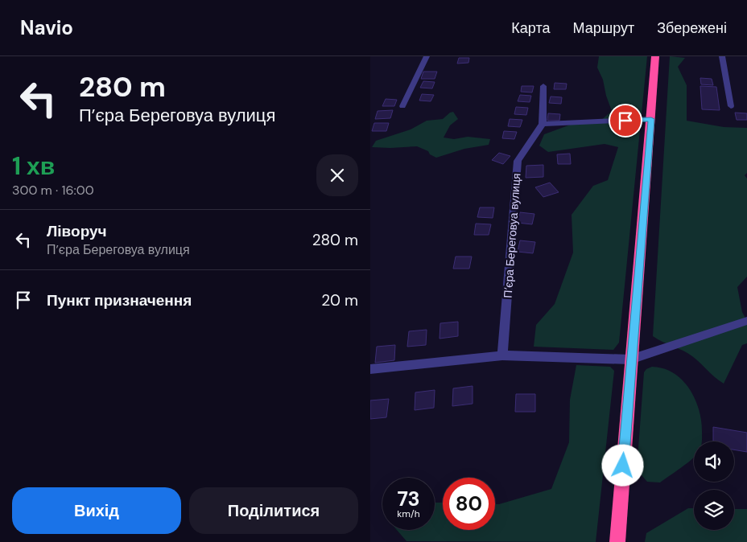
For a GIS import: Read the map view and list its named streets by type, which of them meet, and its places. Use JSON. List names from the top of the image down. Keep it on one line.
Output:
{"streets":{"street":["П’єра Береговуа вулиця"]},"page":{"header":"Navio","nav":["Карта","Маршрут","Збережені"],"turn":["280 m","П’єра Береговуа вулиця"],"heading":["1 хв","300 m · 16:00"],"list":[{"name":"Ліворуч","note":"П’єра Береговуа вулиця","value":"280 m"},{"name":"Пункт призначення","value":"20 m"}],"speed":"73 km/h","limit":"80","buttons":["Вихід","Поділитися"]}}
